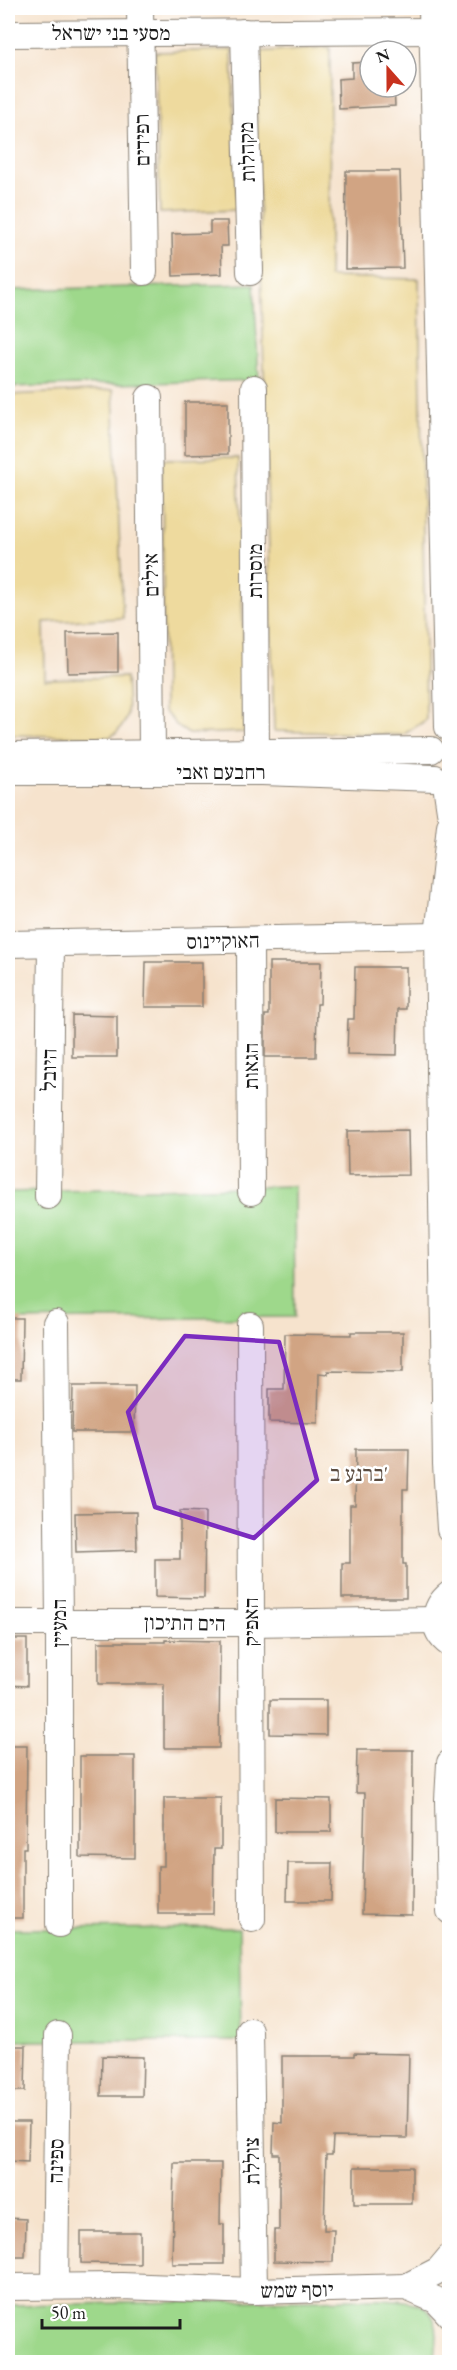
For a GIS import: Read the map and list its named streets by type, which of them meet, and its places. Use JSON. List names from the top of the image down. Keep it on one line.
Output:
{"streets":{"street":["מסעי בני ישראל","רפידים","מקהלות","מוסרות","אילים","רחבעם זאבי","האוקיינוס","הגאות","היובל","האפיק","המעיין","הים התיכון","ספינה","צוללת","יוסף שמש"]},"crossings":[["מסעי בני ישראל","רפידים"],["מסעי בני ישראל","מקהלות"],["מוסרות","רחבעם זאבי"],["אילים","רחבעם זאבי"],["האוקיינוס","הגאות"],["האוקיינוס","היובל"],["האפיק","הים התיכון"],["המעיין","הים התיכון"],["ספינה","יוסף שמש"],["צוללת","יוסף שמש"]],"districts":["ברנע ב'"],"scale_bar":"50 m","north":"top"}
